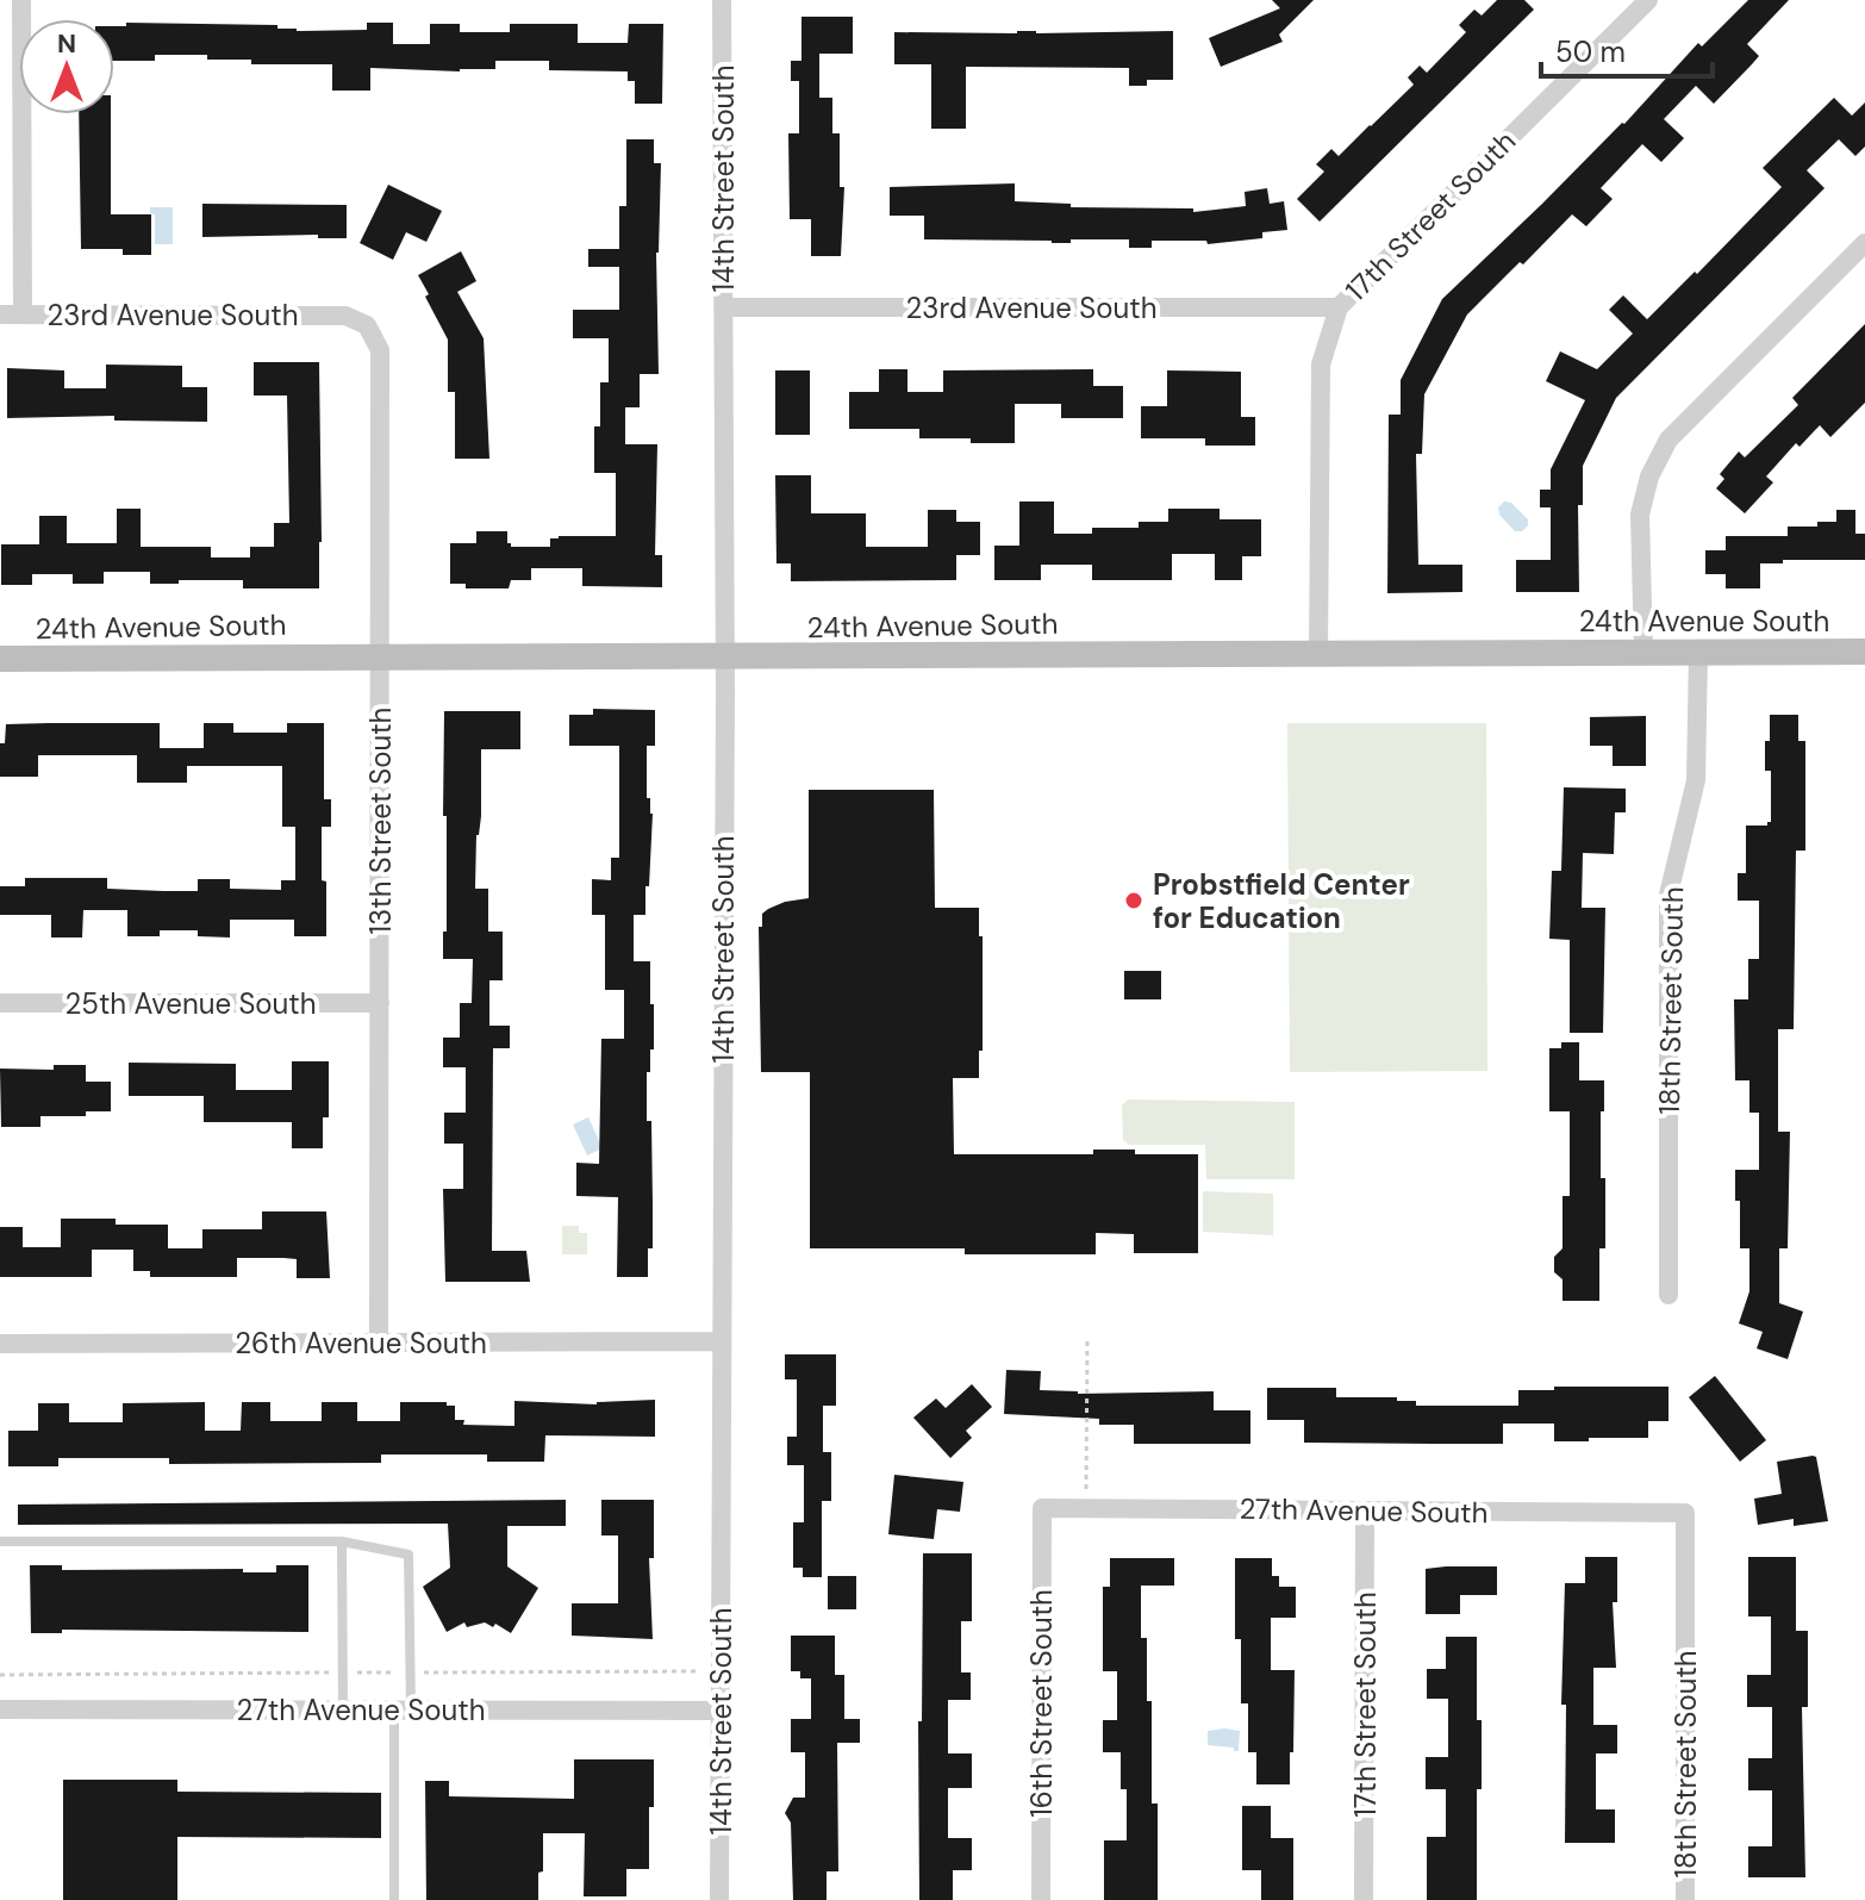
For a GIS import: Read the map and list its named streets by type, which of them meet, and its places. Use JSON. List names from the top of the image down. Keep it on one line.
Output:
{"streets":{"street":["14th Street South","17th Street South","23rd Avenue South","24th Avenue South","13th Street South","18th Street South","25th Avenue South","26th Avenue South","27th Avenue South","16th Street South"]},"crossings":[["14th Street South","23rd Avenue South"],["14th Street South","24th Avenue South"],["14th Street South","26th Avenue South"],["14th Street South","27th Avenue South"],["17th Street South","23rd Avenue South"],["17th Street South","24th Avenue South"],["17th Street South","27th Avenue South"],["23rd Avenue South","13th Street South"],["24th Avenue South","13th Street South"],["24th Avenue South","18th Street South"],["13th Street South","25th Avenue South"],["13th Street South","26th Avenue South"],["18th Street South","27th Avenue South"],["27th Avenue South","16th Street South"]],"places":["Probstfield Center for Education"],"scale_bar":"50 m","north":"top"}
